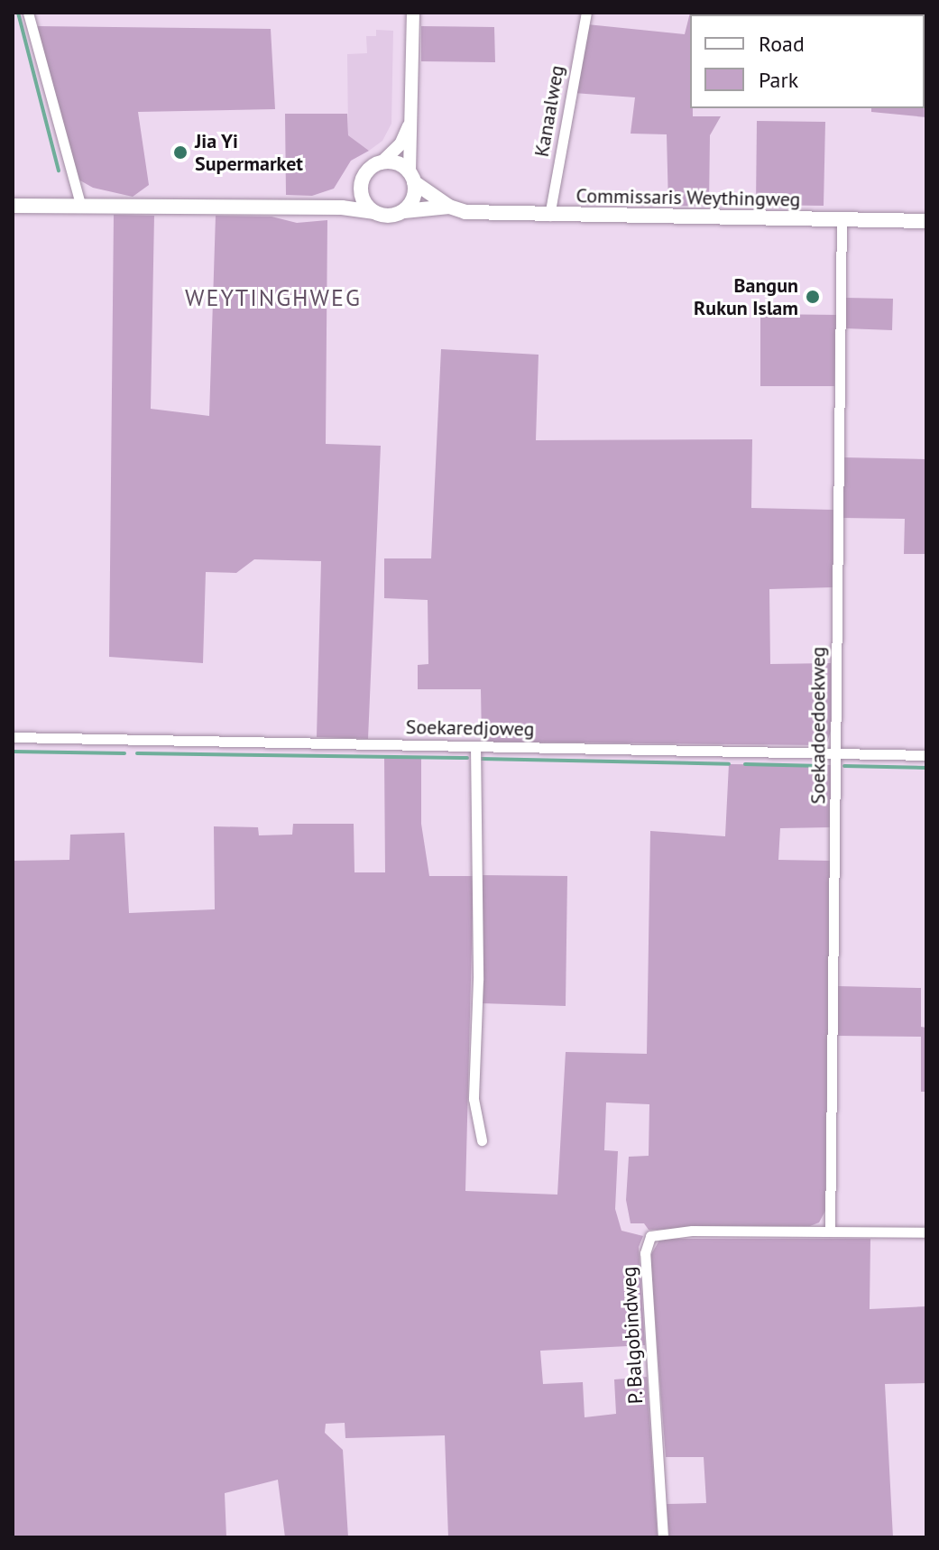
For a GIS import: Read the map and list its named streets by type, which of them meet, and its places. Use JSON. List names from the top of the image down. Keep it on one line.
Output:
{"streets":{"main road":["Commissaris Weythingweg"],"street":["Kanaalweg","Soekadoedoekweg","Soekaredjoweg","P. Balgobindweg"]},"crossings":[["Kanaalweg","Commissaris Weythingweg"],["Commissaris Weythingweg","Soekadoedoekweg"],["Soekadoedoekweg","Soekaredjoweg"],["Soekadoedoekweg","P. Balgobindweg"]],"districts":["WEYTINGHWEG"],"places":["Jia Yi Supermarket","Bangun Rukun Islam"],"legend":["Road","Park"]}
